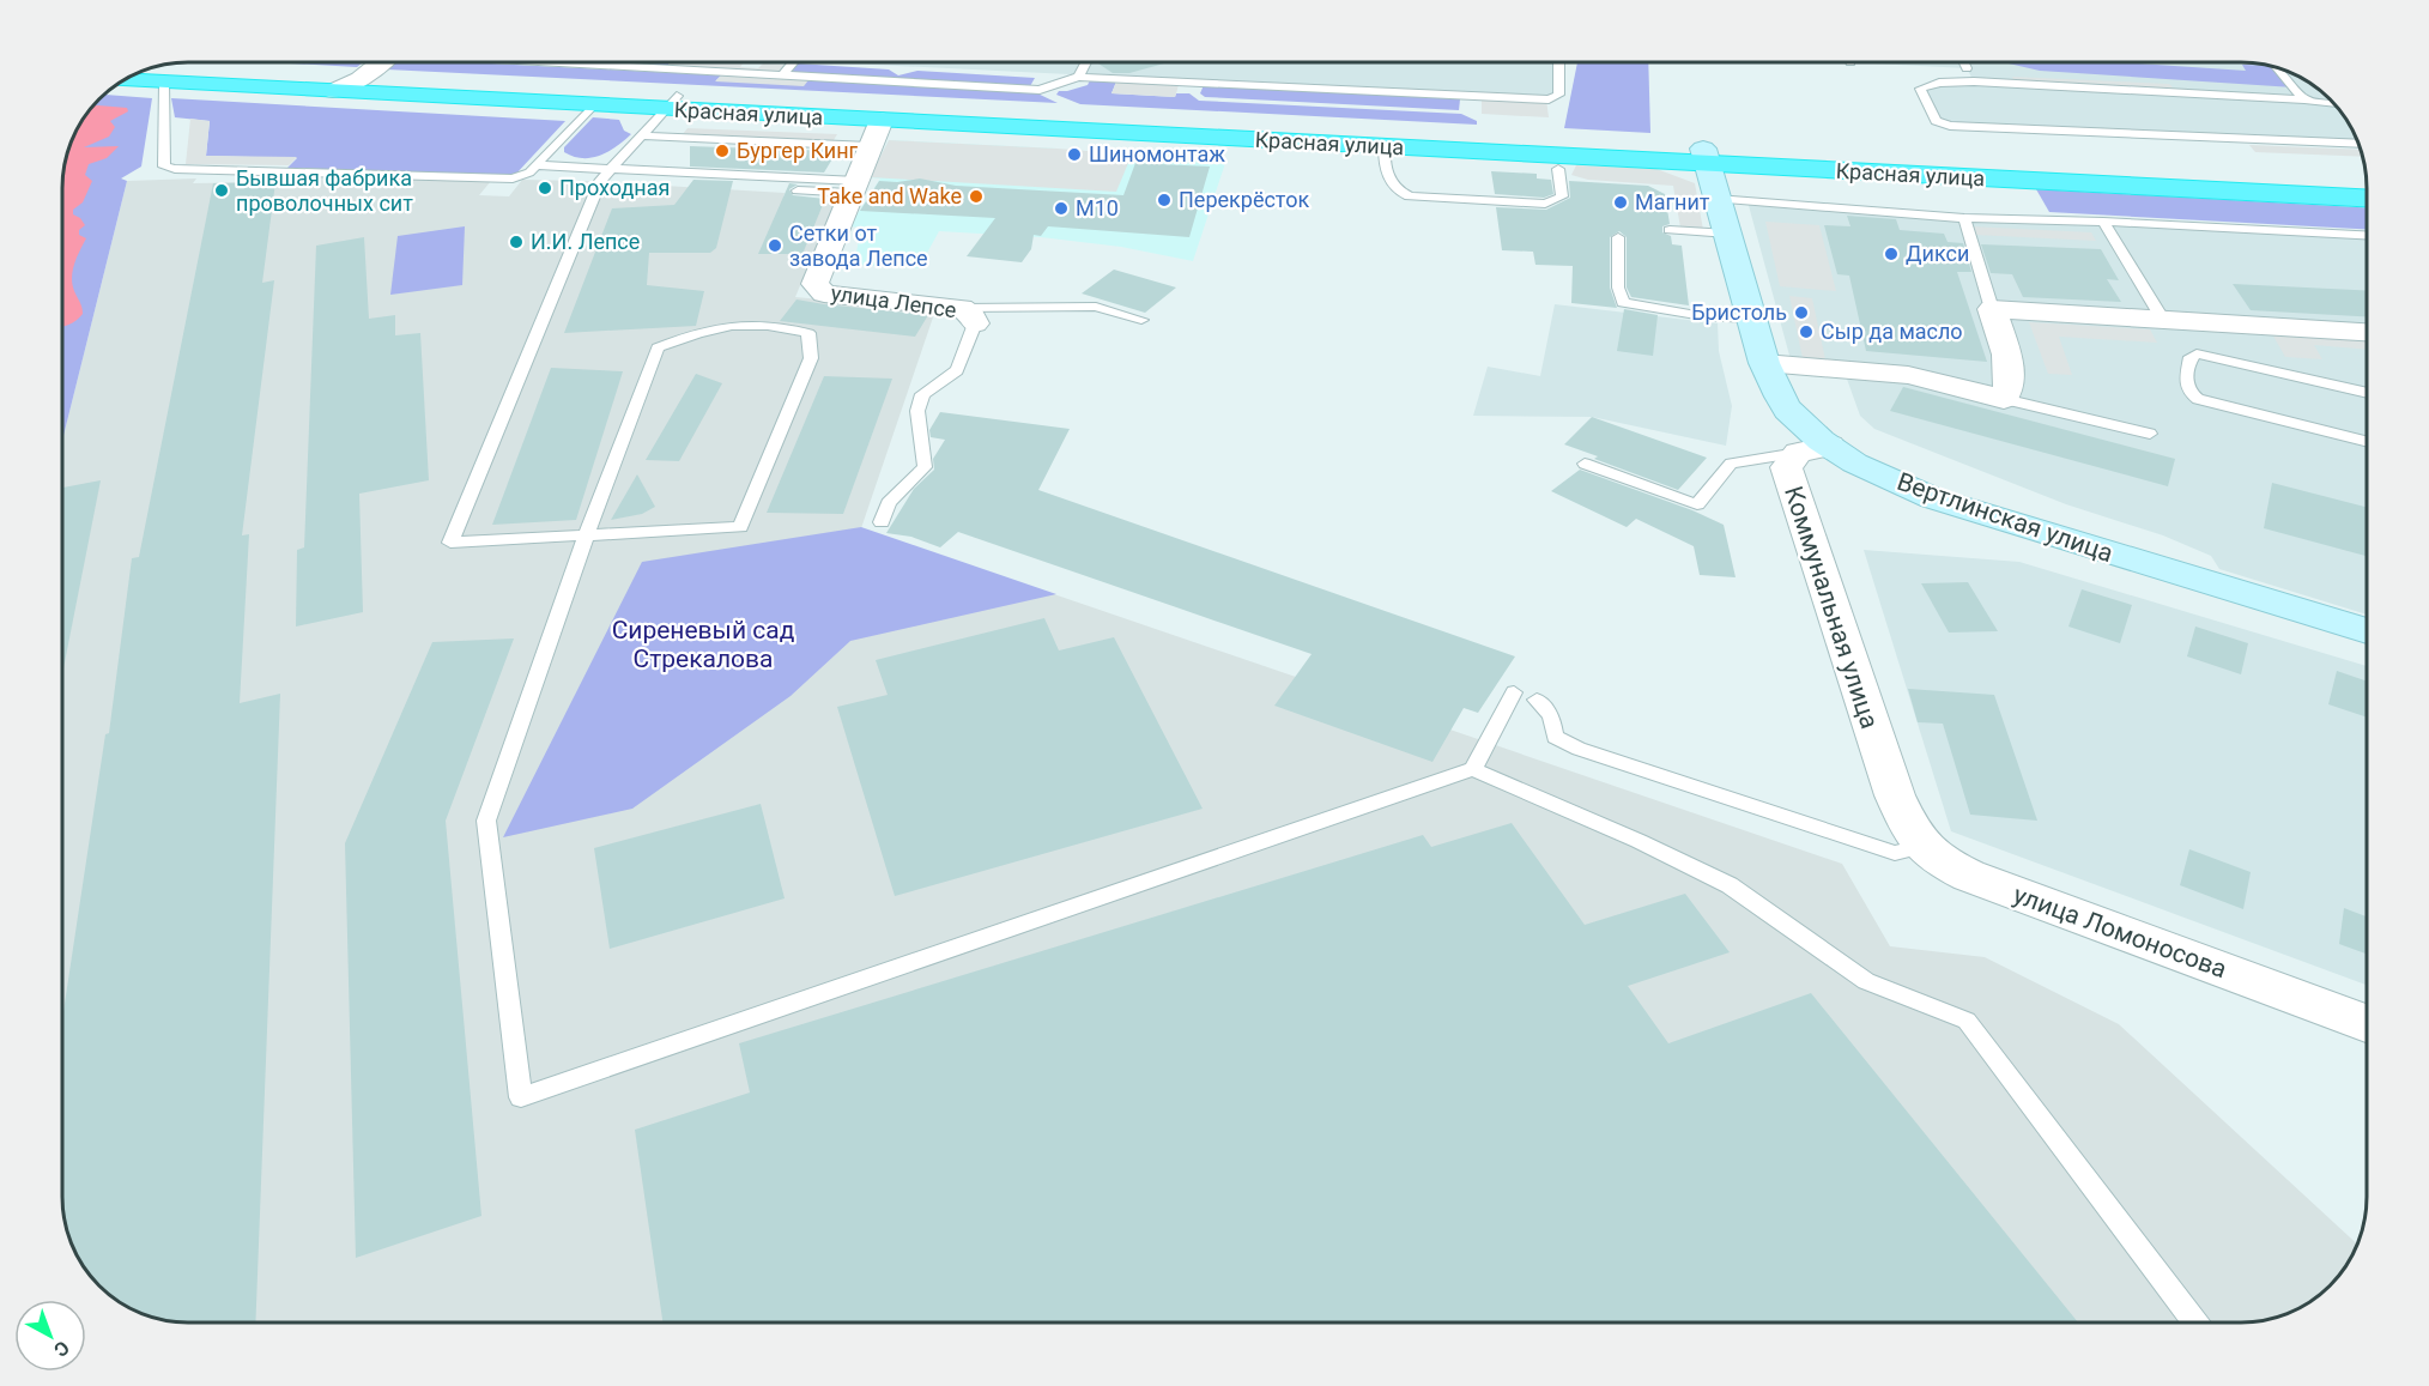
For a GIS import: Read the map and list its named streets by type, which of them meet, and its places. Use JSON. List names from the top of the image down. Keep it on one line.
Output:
{"streets":{"highway":["Красная улица"],"main road":["Вертлинская улица"],"street":["улица Лепсе","Коммунальная улица","улица Ломоносова"]},"crossings":[["Красная улица","улица Лепсе"],["Красная улица","Вертлинская улица"],["Вертлинская улица","Коммунальная улица"],["Коммунальная улица","улица Ломоносова"]],"parks":["Сиреневый сад Стрекалова"],"places":["Бургер Кинг","Шиномонтаж","Проходная","Бывшая фабрика проволочных сит","Take and Wake","Перекрёсток","Магнит","М10","И.И. Лепсе","Сетки от завода Лепсе","Дикси","Бристоль","Сыр да масло"],"north":"bottom right"}
